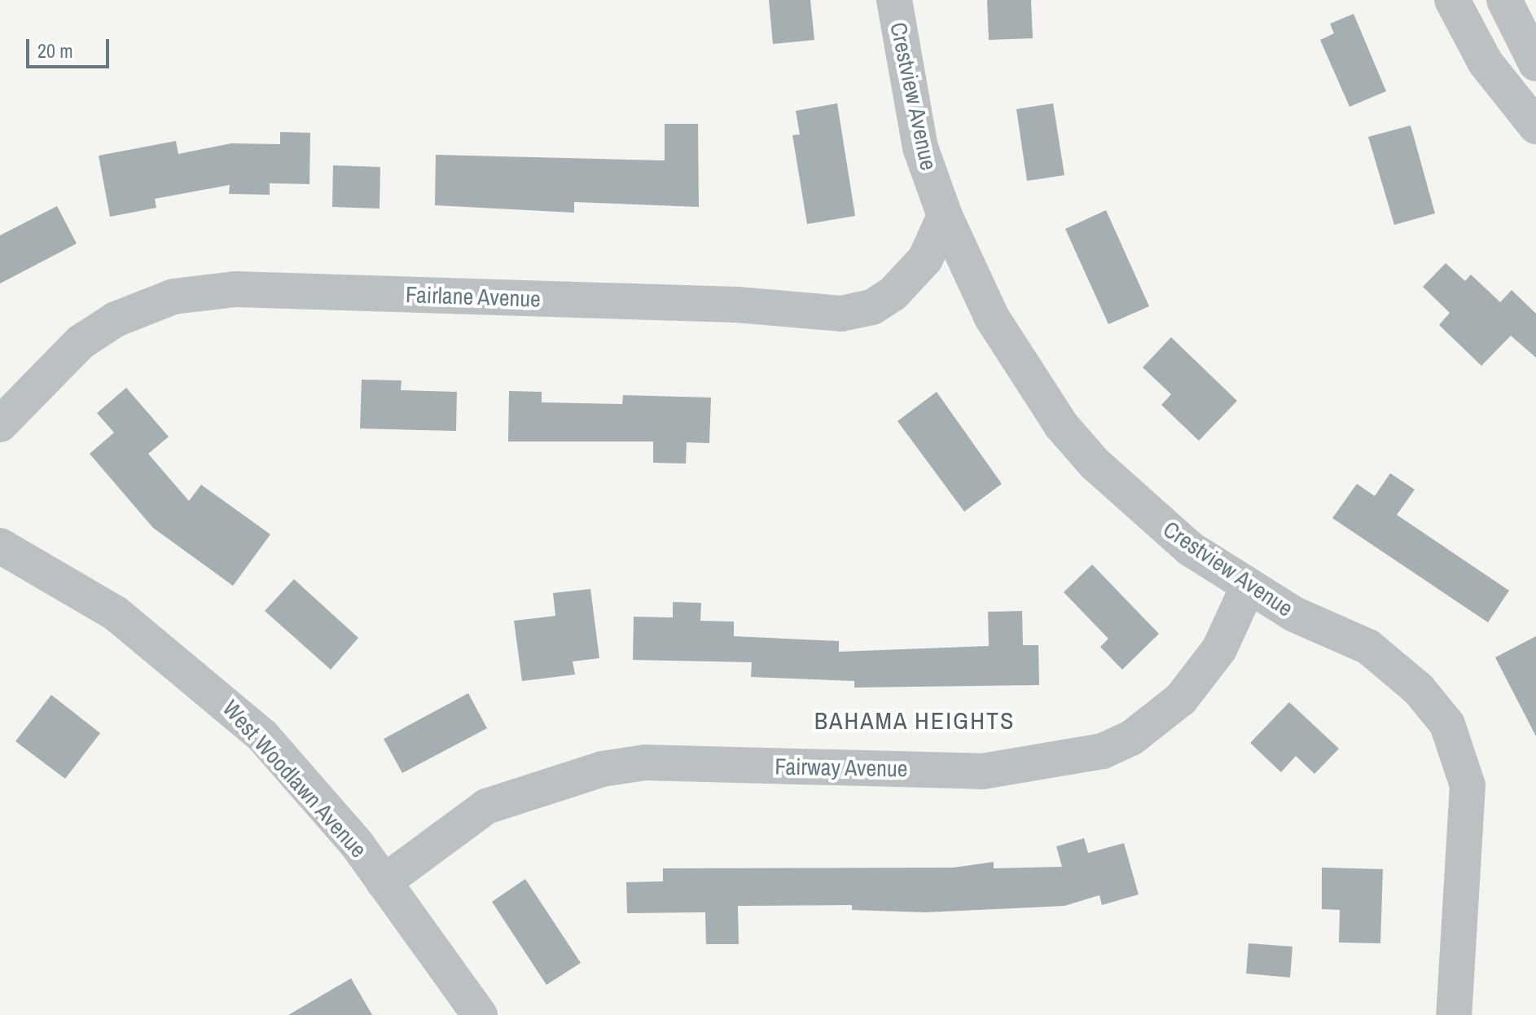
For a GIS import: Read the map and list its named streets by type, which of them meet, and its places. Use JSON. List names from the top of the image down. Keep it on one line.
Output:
{"streets":{"street":["Crestview Avenue","Fairlane Avenue","Fairway Avenue","West Woodlawn Avenue"]},"crossings":[["Crestview Avenue","Fairlane Avenue"],["Crestview Avenue","Fairway Avenue"],["Fairway Avenue","West Woodlawn Avenue"]],"districts":["BAHAMA HEIGHTS"],"scale_bar":"20 m"}
